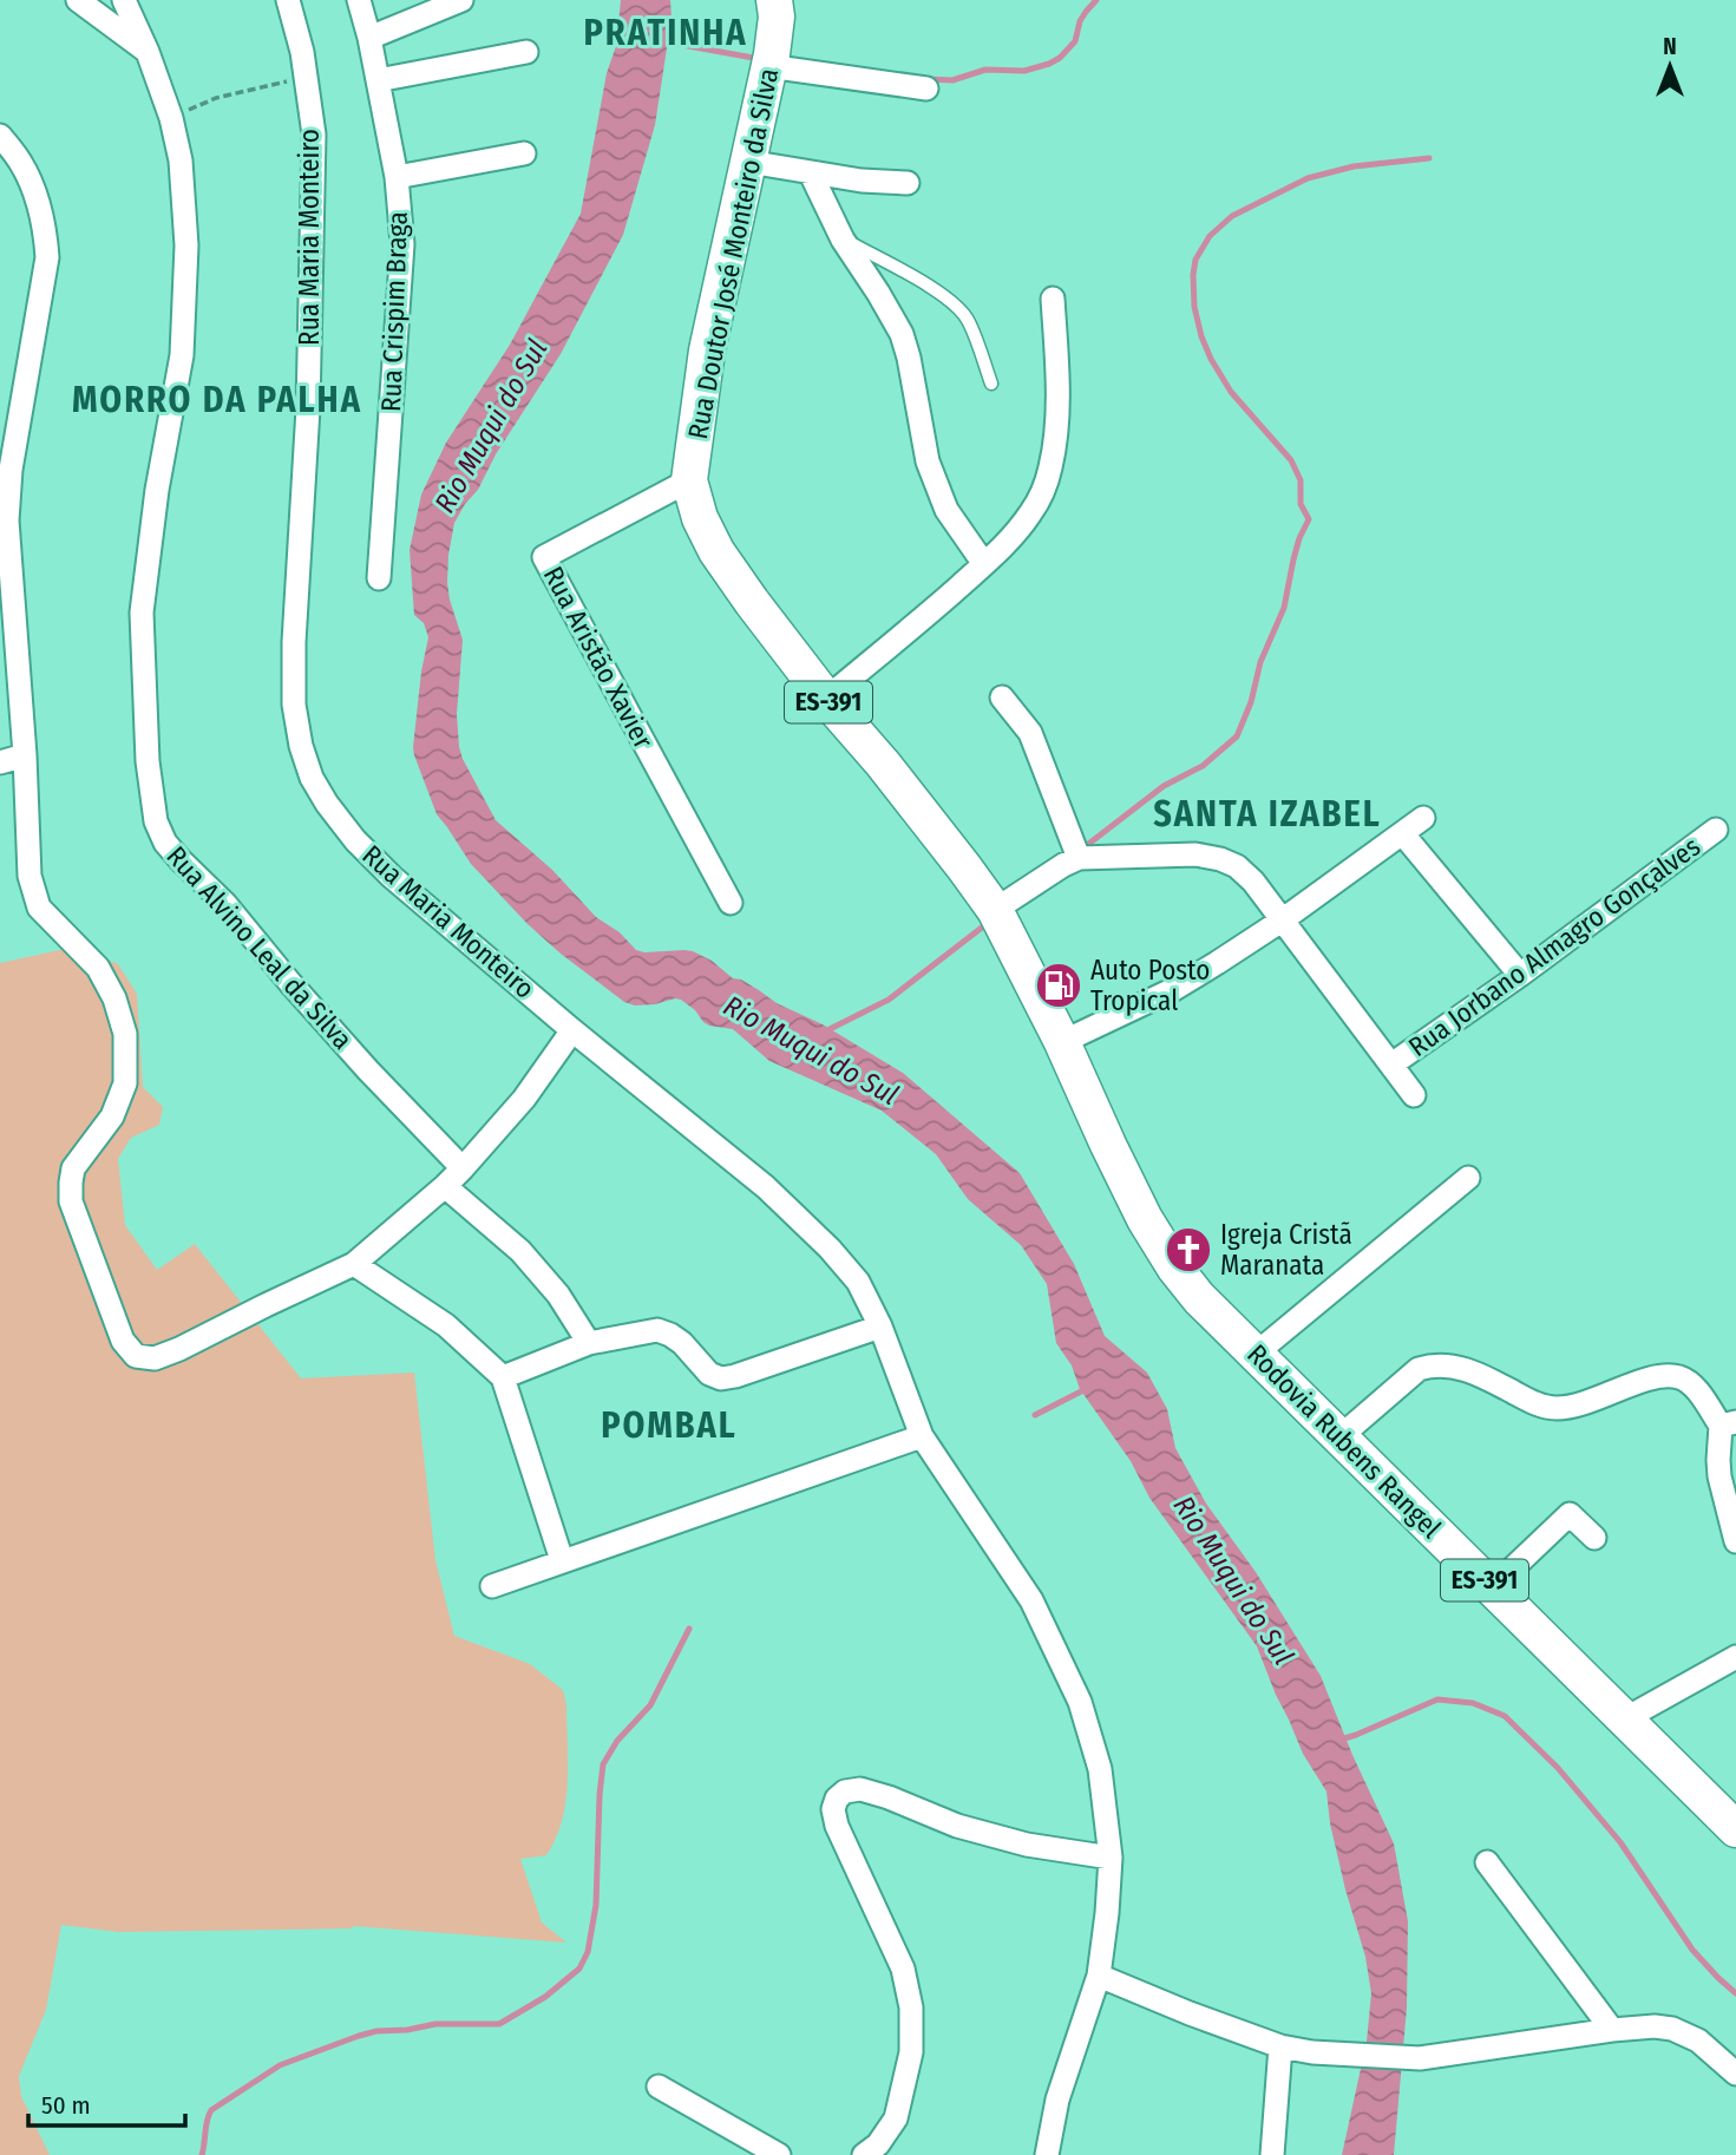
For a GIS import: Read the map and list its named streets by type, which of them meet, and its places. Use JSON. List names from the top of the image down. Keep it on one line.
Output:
{"streets":{"main road":["Rua Doutor José Monteiro da Silva","ES-391","Rodovia Rubens Rangel"],"street":["Rua Maria Monteiro","Rua Crispim Braga","Rua Aristão Xavier","Rua Jorbano Almagro Gonçalves","Rua Alvino Leal da Silva"]},"crossings":[["Rua Doutor José Monteiro da Silva","Rua Aristão Xavier"],["Rua Doutor José Monteiro da Silva","Rodovia Rubens Rangel"]],"districts":["PRATINHA","MORRO DA PALHA","SANTA IZABEL","POMBAL"],"water":["Rio Muqui do Sul"],"places":{"fuel station":["Auto Posto Tropical"],"church":["Igreja Cristã Maranata"]},"scale_bar":"50 m","north":"top"}
